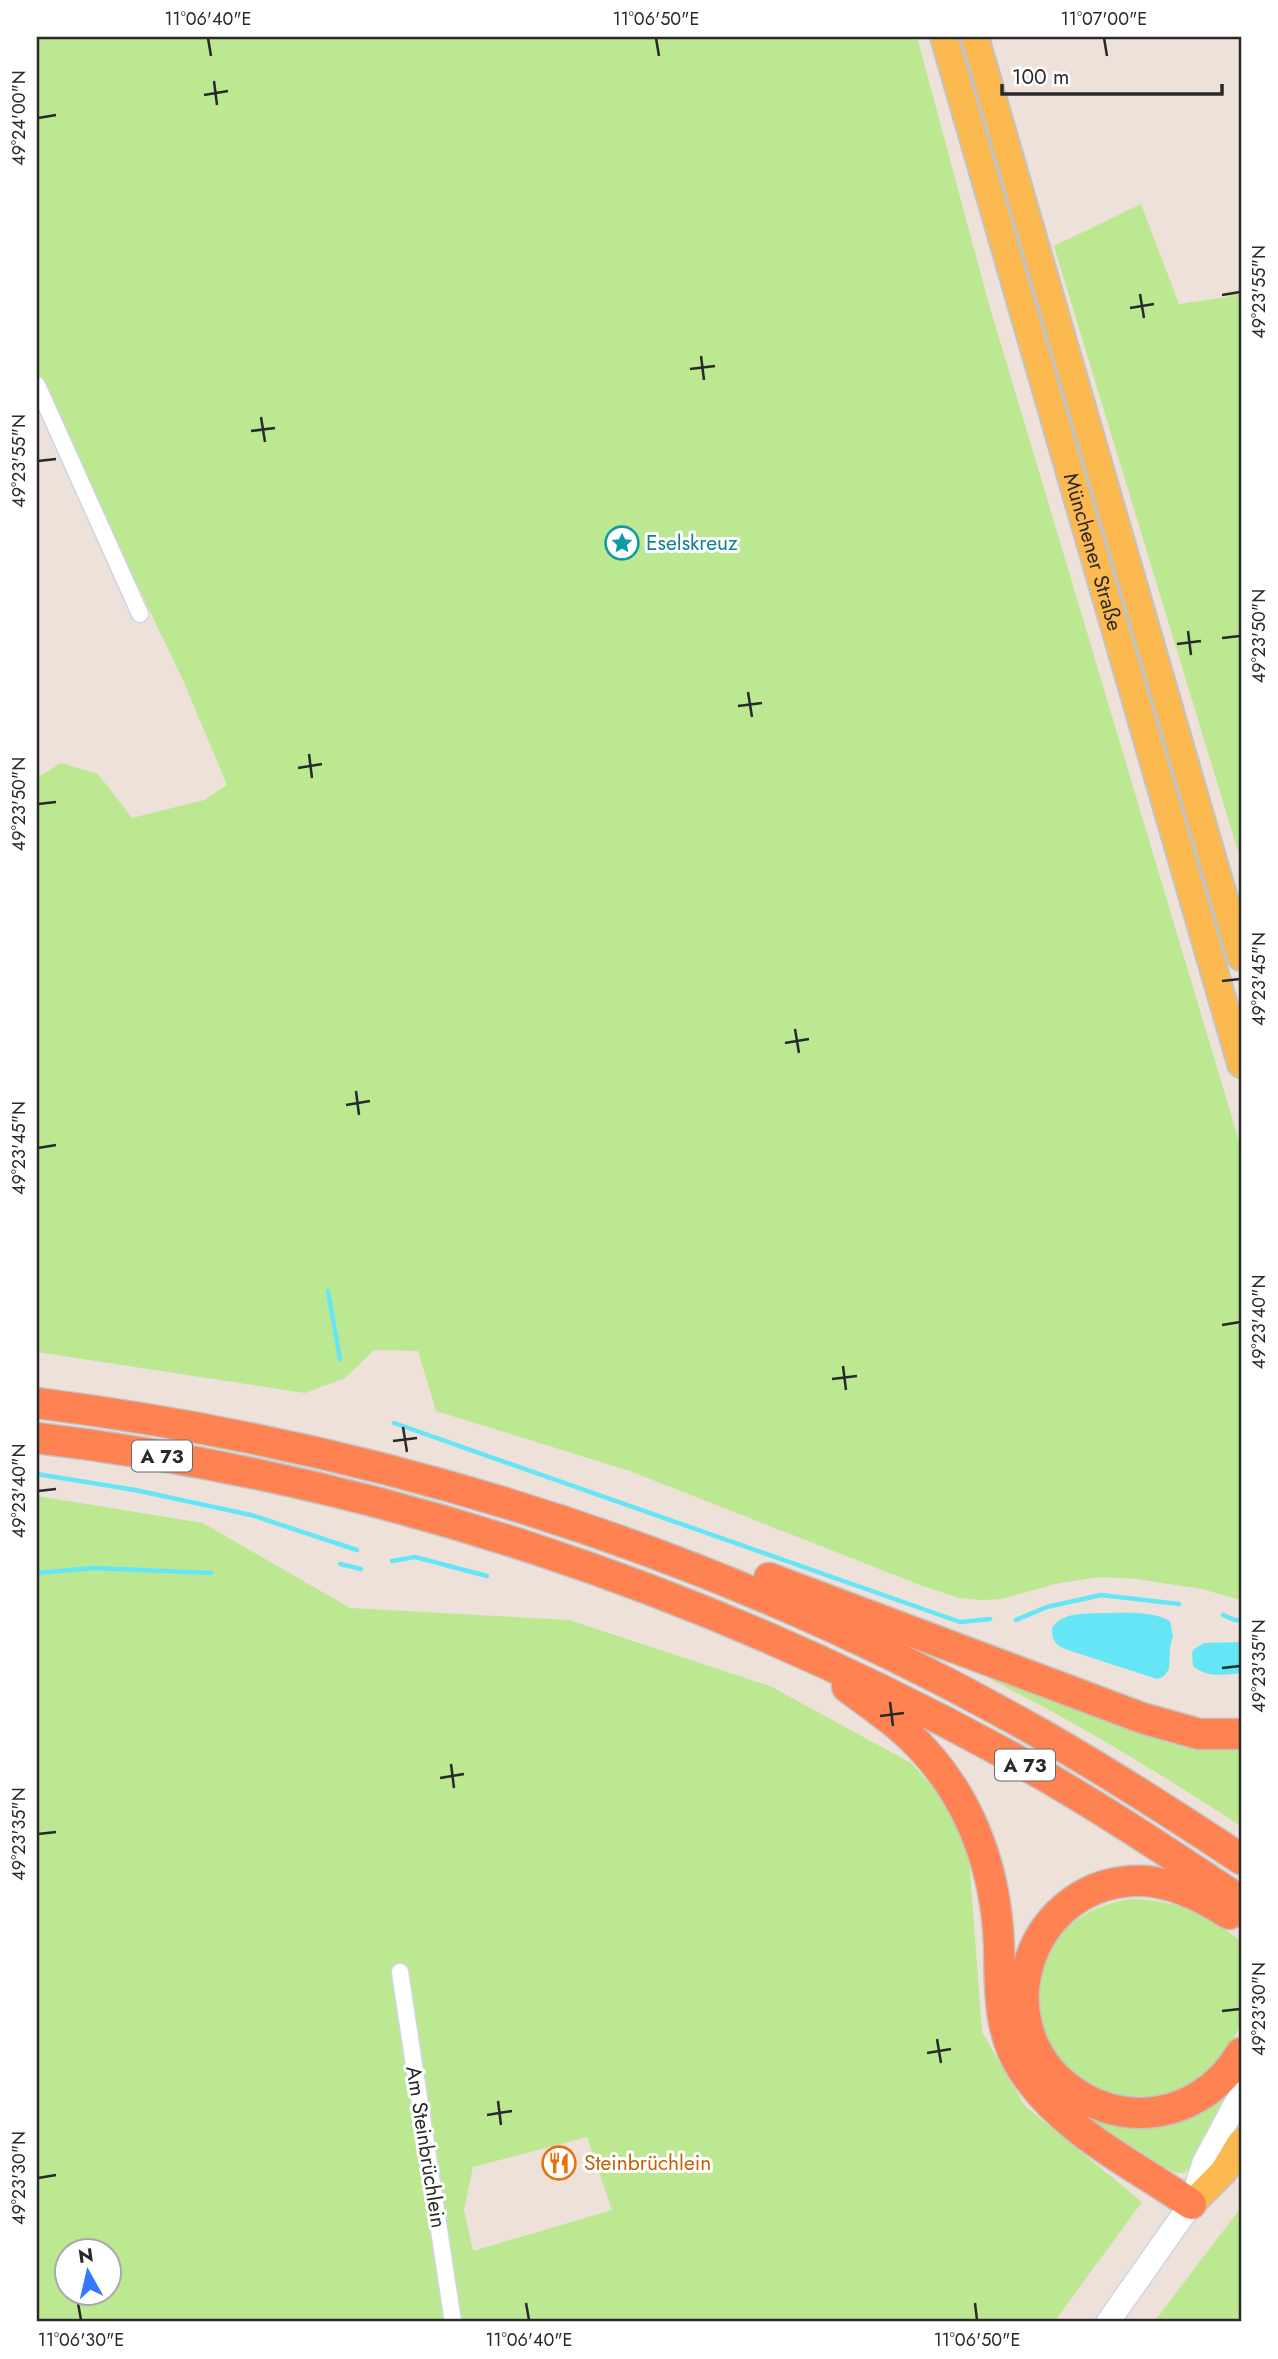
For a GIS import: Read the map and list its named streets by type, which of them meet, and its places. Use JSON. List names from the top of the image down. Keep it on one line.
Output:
{"streets":{"highway":["A 73"],"main road":["Münchener Straße"],"street":["Am Steinbrüchlein"]},"places":{"place":["Eselskreuz"],"restaurant":["Steinbrüchlein"]},"scale_bar":"100 m","north":"top","coordinates":["11°06'40\"E","11°06'50\"E","11°07'00\"E","49°24'00\"N","49°23'55\"N","49°23'50\"N","49°23'45\"N","49°23'40\"N","49°23'35\"N","49°23'30\"N","11°06'30\"E"]}
